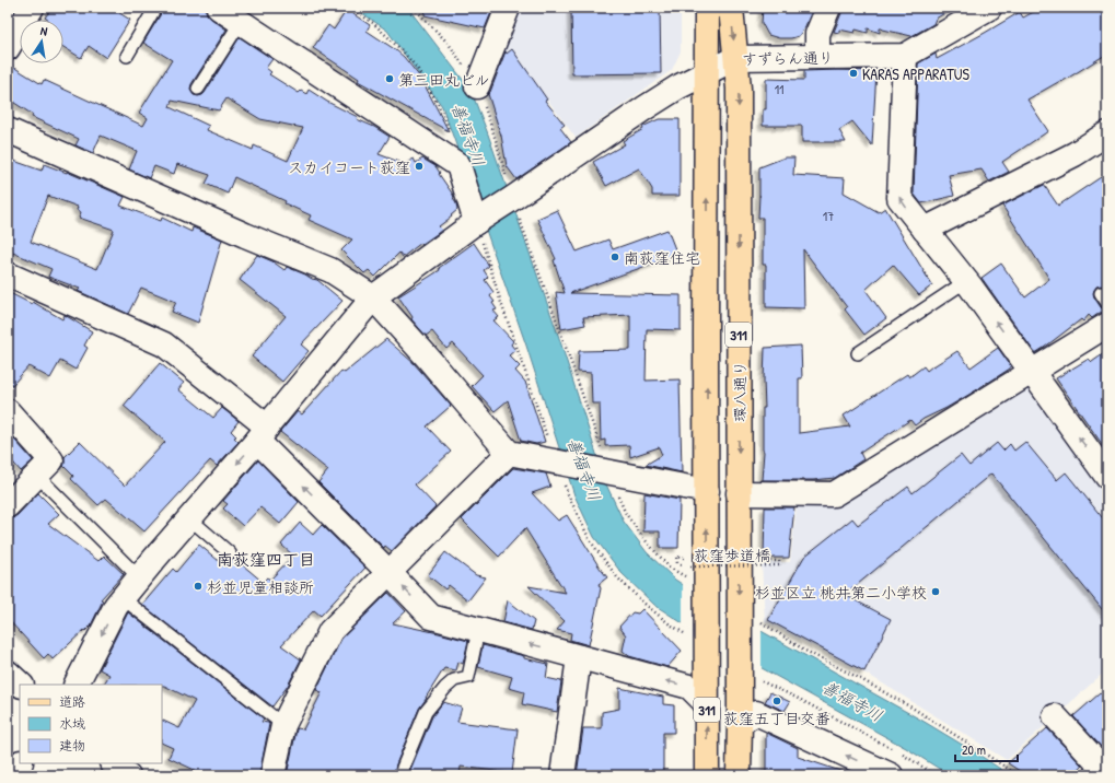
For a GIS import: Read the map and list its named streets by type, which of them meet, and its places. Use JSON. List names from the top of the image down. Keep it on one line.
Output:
{"streets":{"main road":["311","環八通り"],"street":["すずらん通り"],"path":["荻窪歩道橋"]},"crossings":[["すずらん通り","311"],["すずらん通り","環八通り"],["311","環八通り"]],"districts":["南荻窪四丁目"],"water":["善福寺川"],"places":["KARAS APPARATUS","第三田丸ビル","スカイコート荻窪","南荻窪住宅","杉並児童相談所","杉並区立 桃井第二小学校","荻窪五丁目交番"],"house_numbers":["11","17"],"legend":["道路","水域","建物"],"scale_bar":"20 m","north":"top"}
